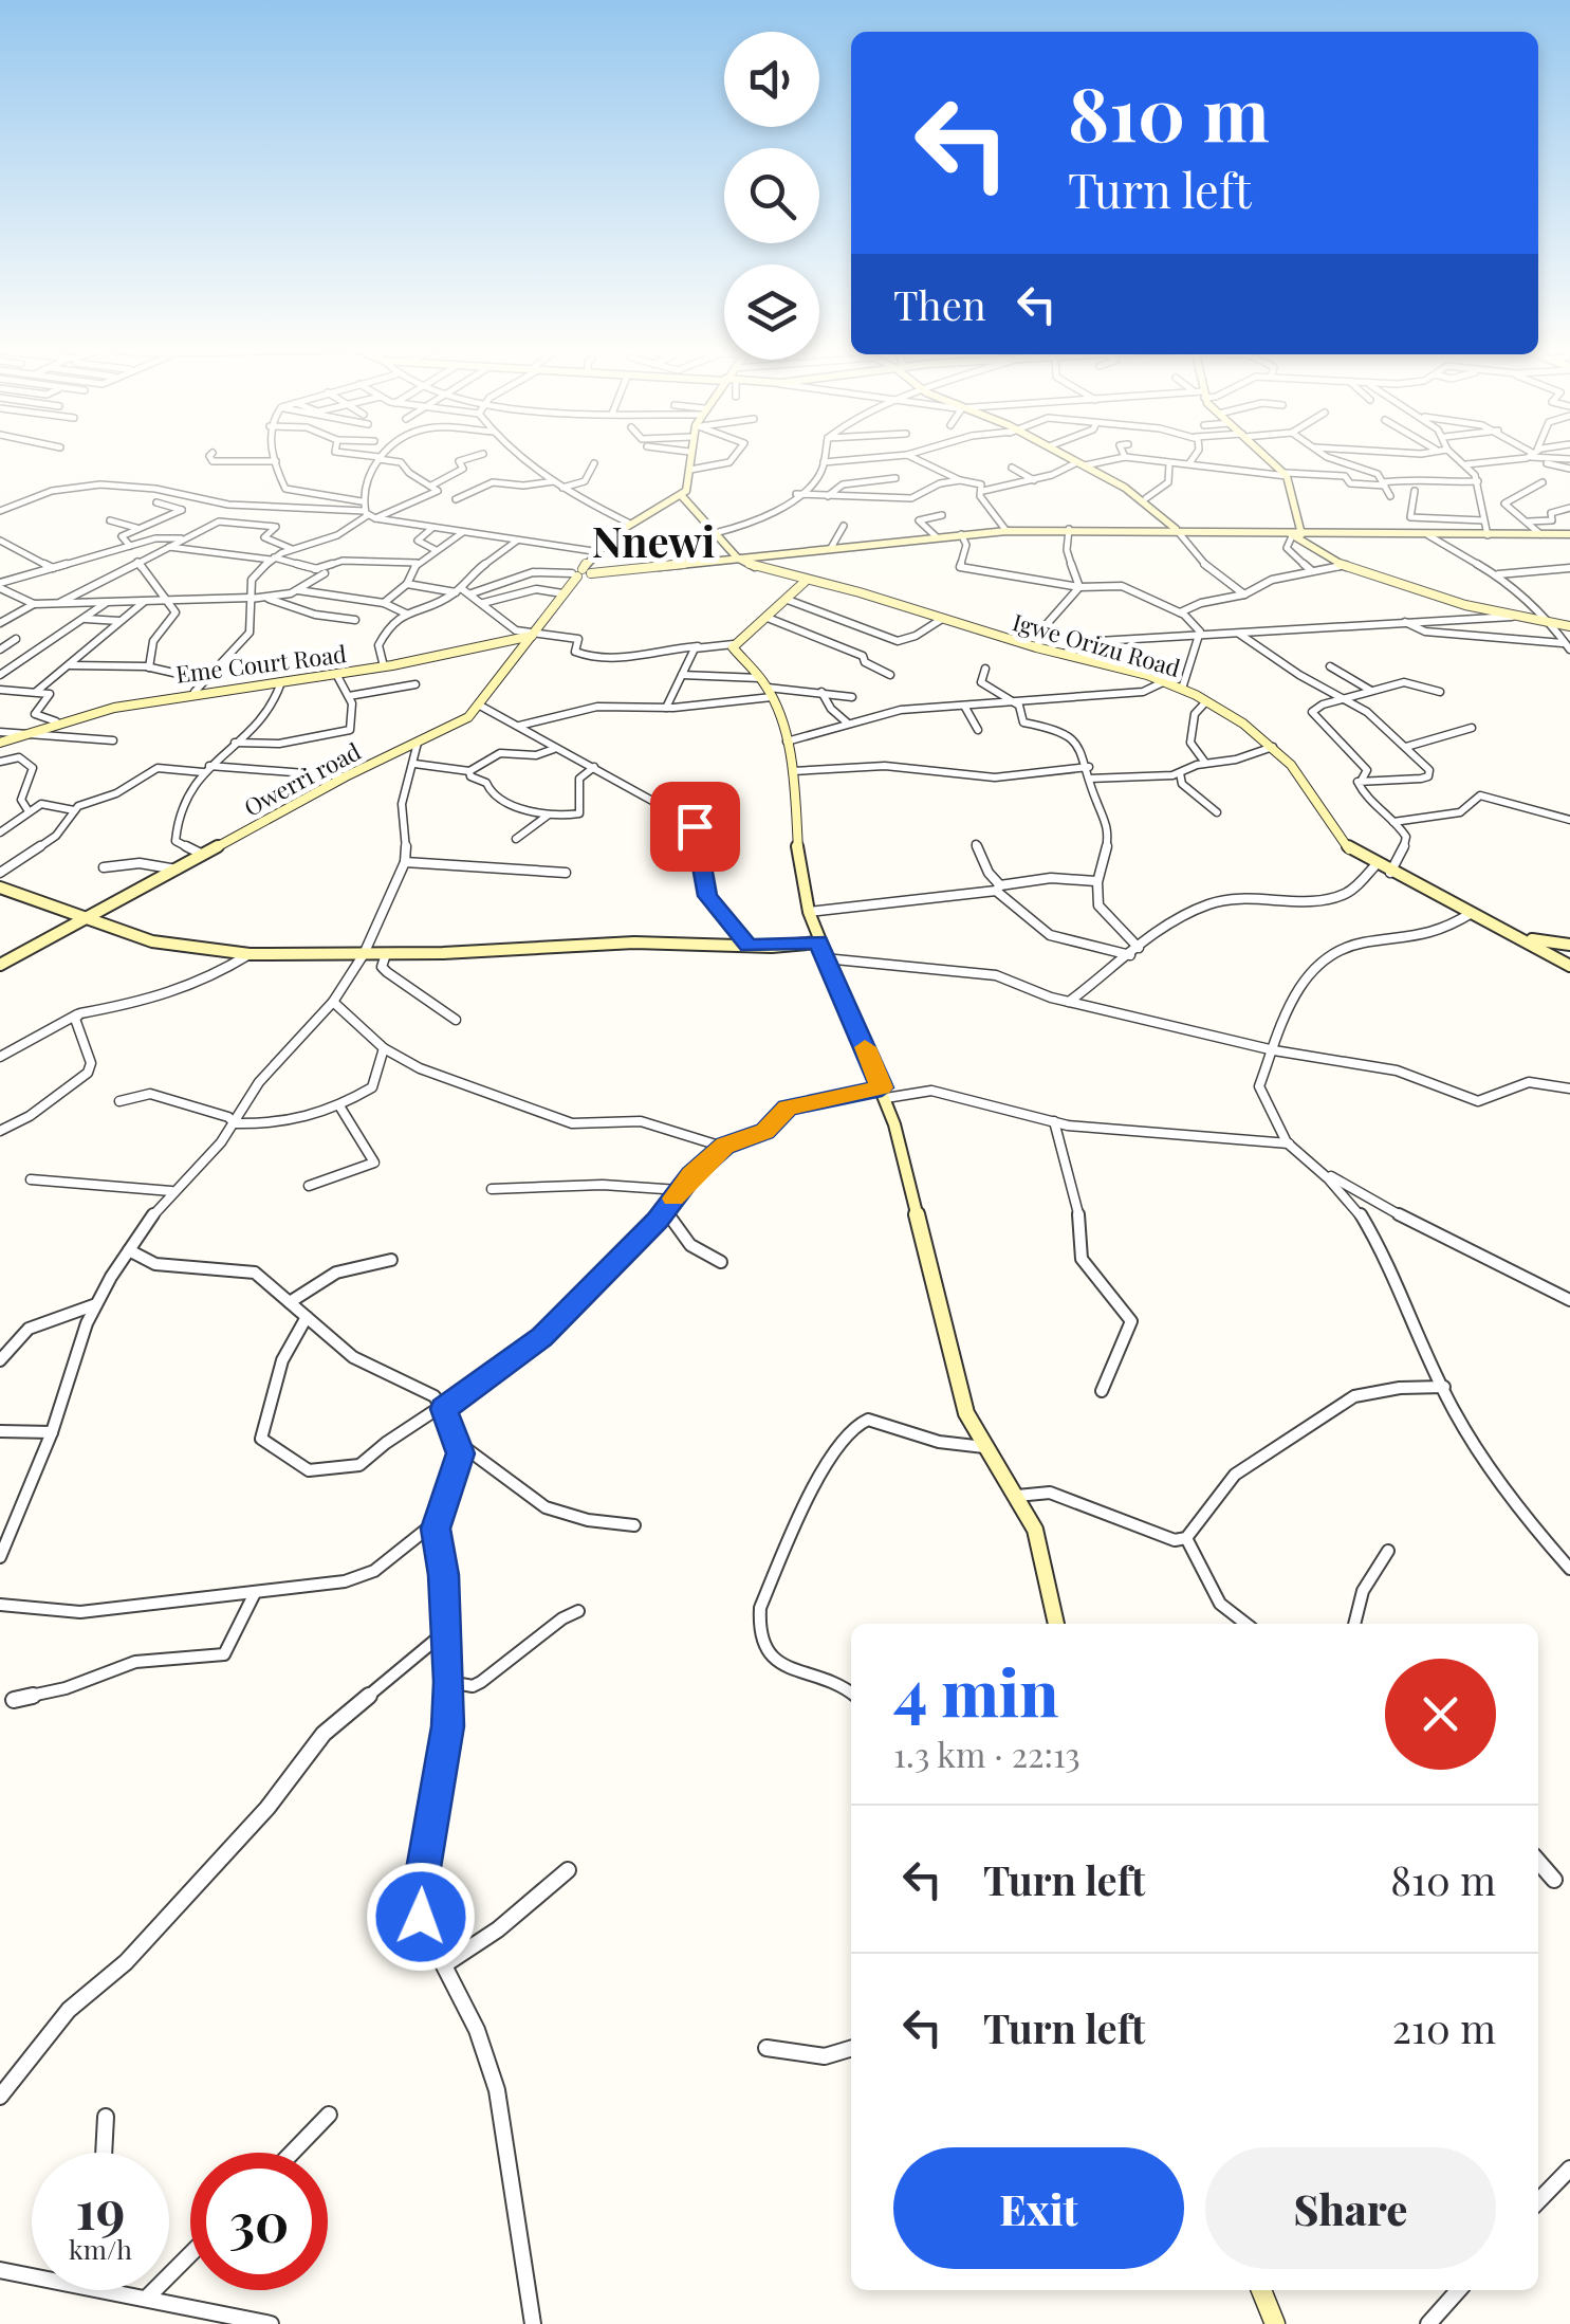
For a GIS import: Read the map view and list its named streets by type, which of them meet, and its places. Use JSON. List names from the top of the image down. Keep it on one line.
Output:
{"streets":{"street":["Igwe Orizu Road","Eme Court Road","Owerri road"]},"crossings":[["Eme Court Road","Owerri road"]],"districts":["Nnewi"],"page":{"turn":["810 m","Turn left"],"then":"Then","heading":["4 min","1.3 km · 22:13"],"list":[{"name":"Turn left","value":"810 m"},{"name":"Turn left","value":"210 m"}],"buttons":["Exit","Share"],"speed":"19 km/h","limit":"30"}}
